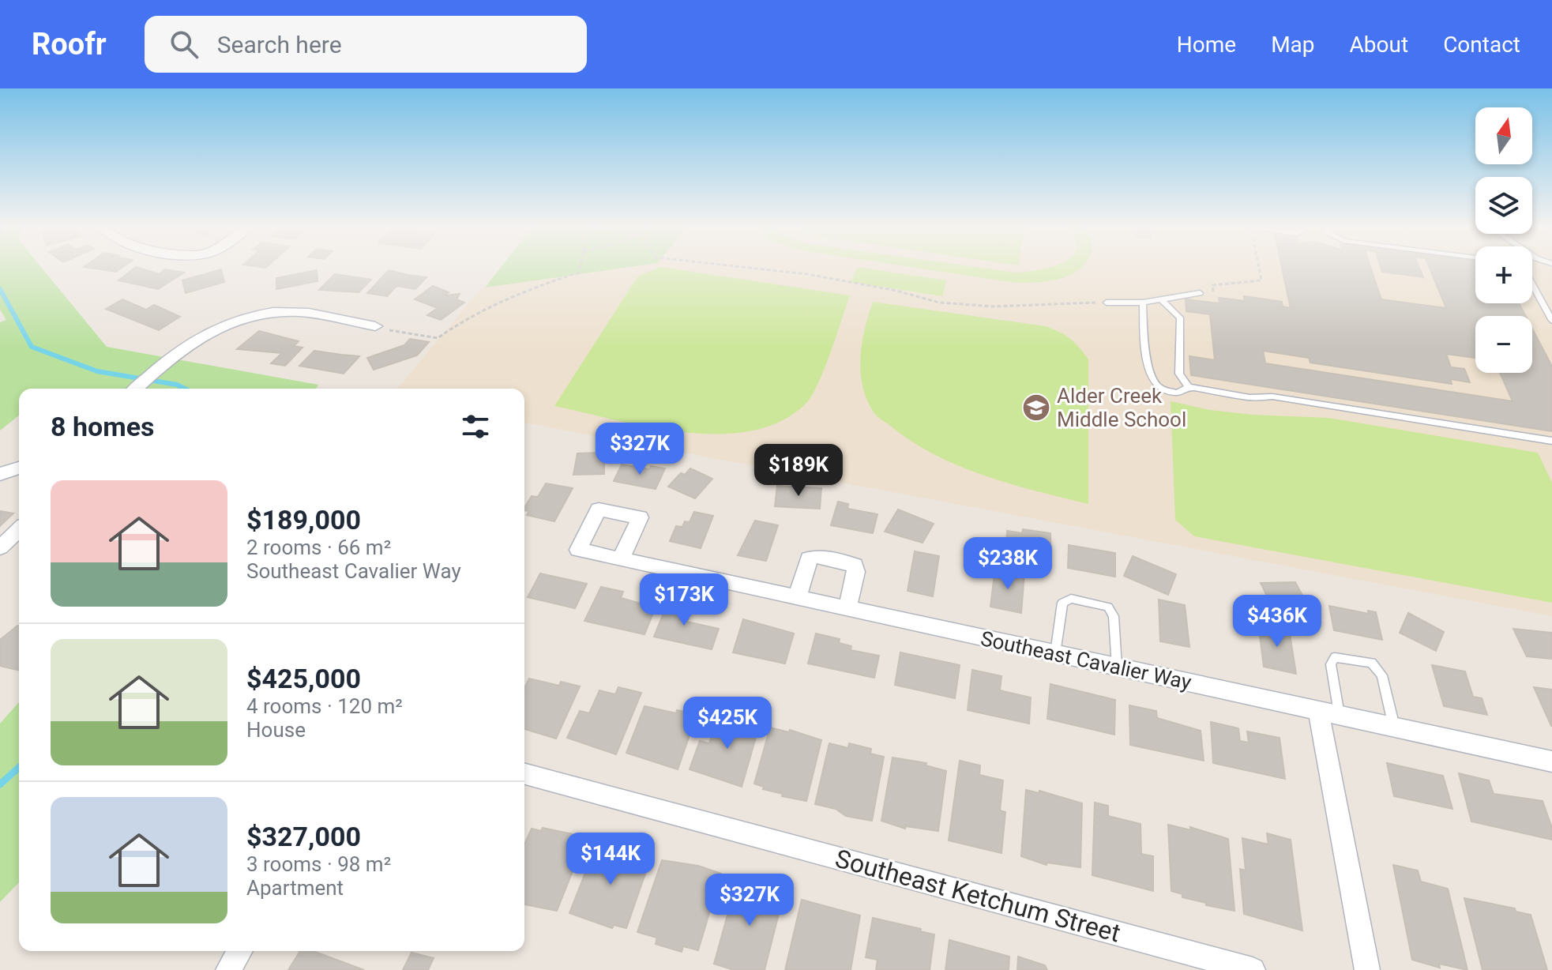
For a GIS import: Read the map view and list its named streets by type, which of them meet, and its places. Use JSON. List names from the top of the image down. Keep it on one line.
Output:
{"streets":{"street":["Southeast Cavalier Way","Southeast Ketchum Street"]},"places":{"school or university":["Alder Creek Middle School"]},"north":"top","page":{"header":"Roofr","search":"Search here","nav":["Home","Map","About","Contact"],"map_buttons":["+","−"],"heading":"8 homes","price":["$327K","$189K","$238K","$173K","$436K","$425K","$144K","$327K"],"list":[{"name":"$189,000","note":"2 rooms · 66 m² · Southeast Cavalier Way"},{"name":"$425,000","note":"4 rooms · 120 m² · House"},{"name":"$327,000","note":"3 rooms · 98 m² · Apartment"}]}}
